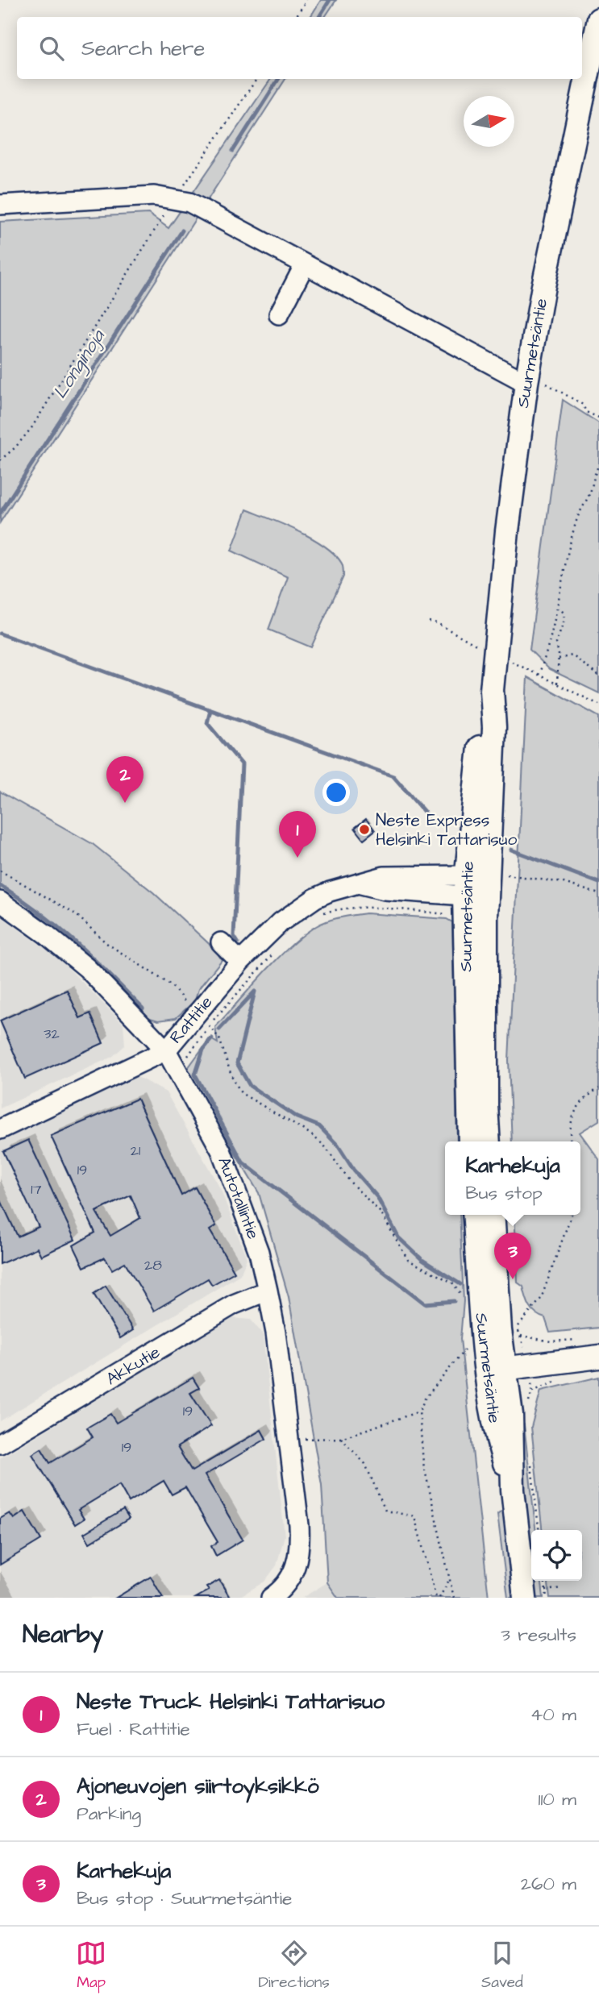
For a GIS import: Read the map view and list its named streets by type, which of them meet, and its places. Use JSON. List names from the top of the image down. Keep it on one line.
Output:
{"streets":{"main road":["Suurmetsäntie"],"street":["Rattitie","Autotallintie","Akkutie"]},"crossings":[["Suurmetsäntie","Rattitie"],["Rattitie","Autotallintie"],["Autotallintie","Akkutie"]],"water":["Longinoja"],"places":["Neste Express Helsinki Tattarisuo"],"house_numbers":["32","21","19","17","28","19","19"],"north":"right","page":{"search":"Search here","pins":["2","1","3"],"popup":["Karhekuja","Bus stop"],"heading":["Nearby","3 results"],"list":[{"mark":"1","name":"Neste Truck Helsinki Tattarisuo","note":"Fuel · Rattitie","value":"40 m"},{"mark":"2","name":"Ajoneuvojen siirtoyksikkö","note":"Parking","value":"110 m"},{"mark":"3","name":"Karhekuja","note":"Bus stop · Suurmetsäntie","value":"260 m"}],"nav":["Map","Directions","Saved"]}}
